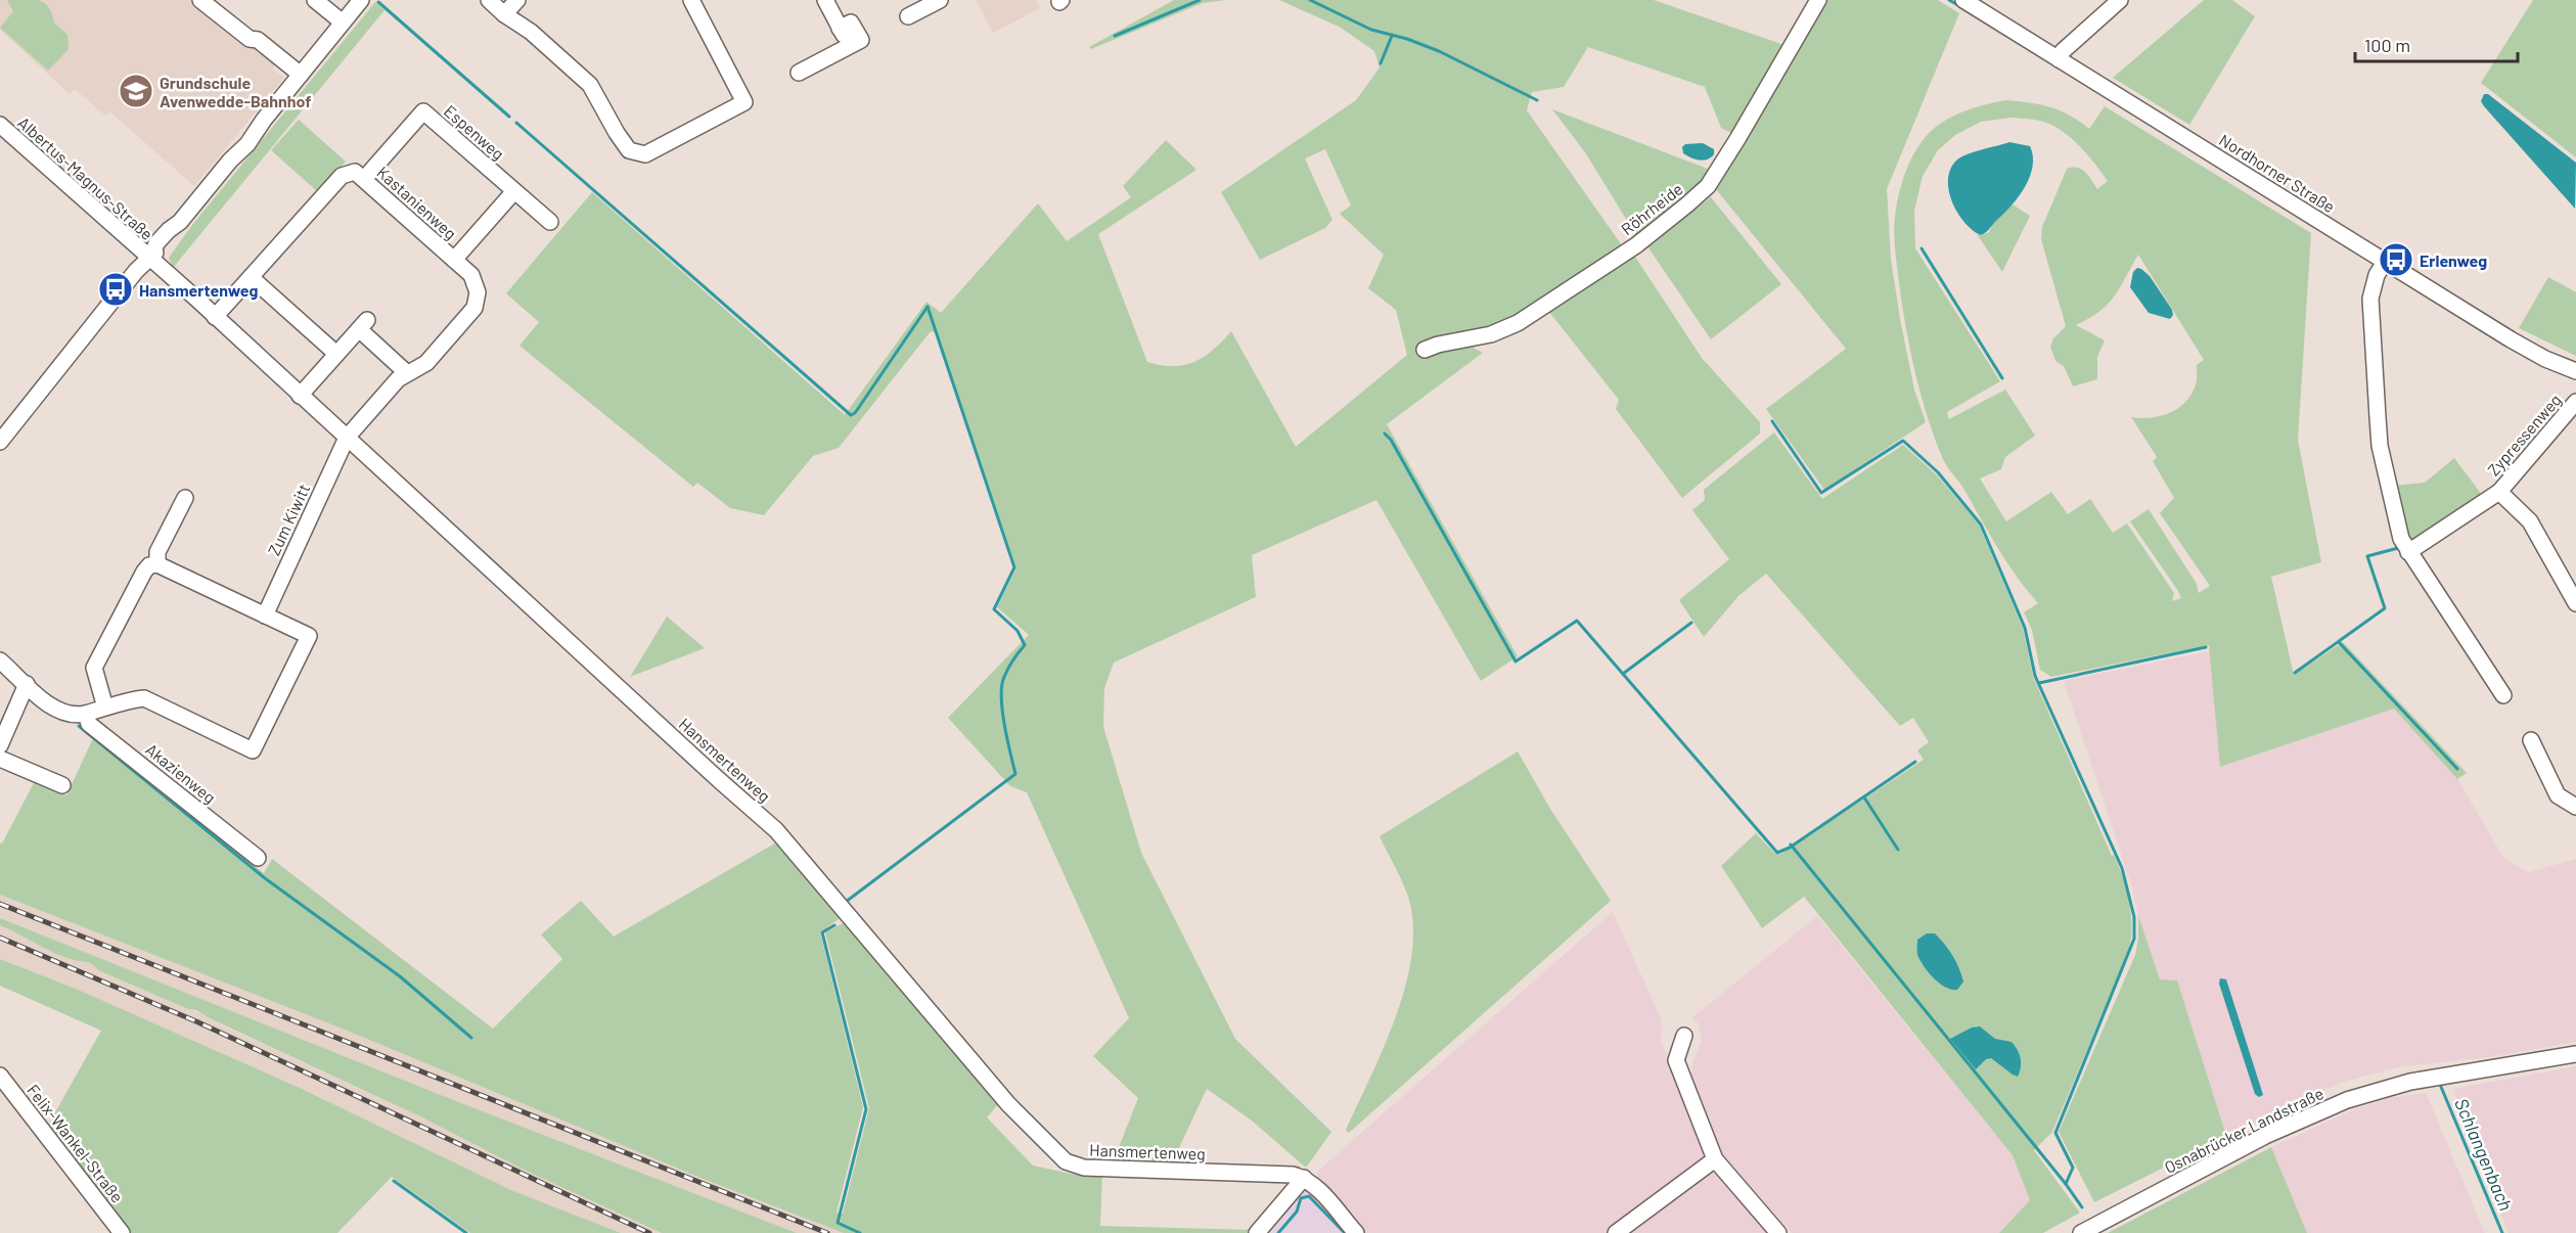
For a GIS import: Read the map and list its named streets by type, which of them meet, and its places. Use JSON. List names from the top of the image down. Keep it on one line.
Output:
{"streets":{"street":["Espenweg","Nordhorner Straße","Albertus-Magnus-Straße","Kastanienweg","Röhrheide","Zypressenweg","Zum Kiwitt","Hansmertenweg","Akazienweg","Osnabrücker Landstraße","Felix-Wankel-Straße"]},"crossings":[["Espenweg","Kastanienweg"],["Albertus-Magnus-Straße","Hansmertenweg"],["Kastanienweg","Zum Kiwitt"],["Kastanienweg","Hansmertenweg"],["Zum Kiwitt","Hansmertenweg"]],"water":["Schlangenbach"],"places":{"school or university":["Grundschule Avenwedde-Bahnhof"],"bus stop":["Erlenweg","Hansmertenweg"]},"scale_bar":"100 m"}
